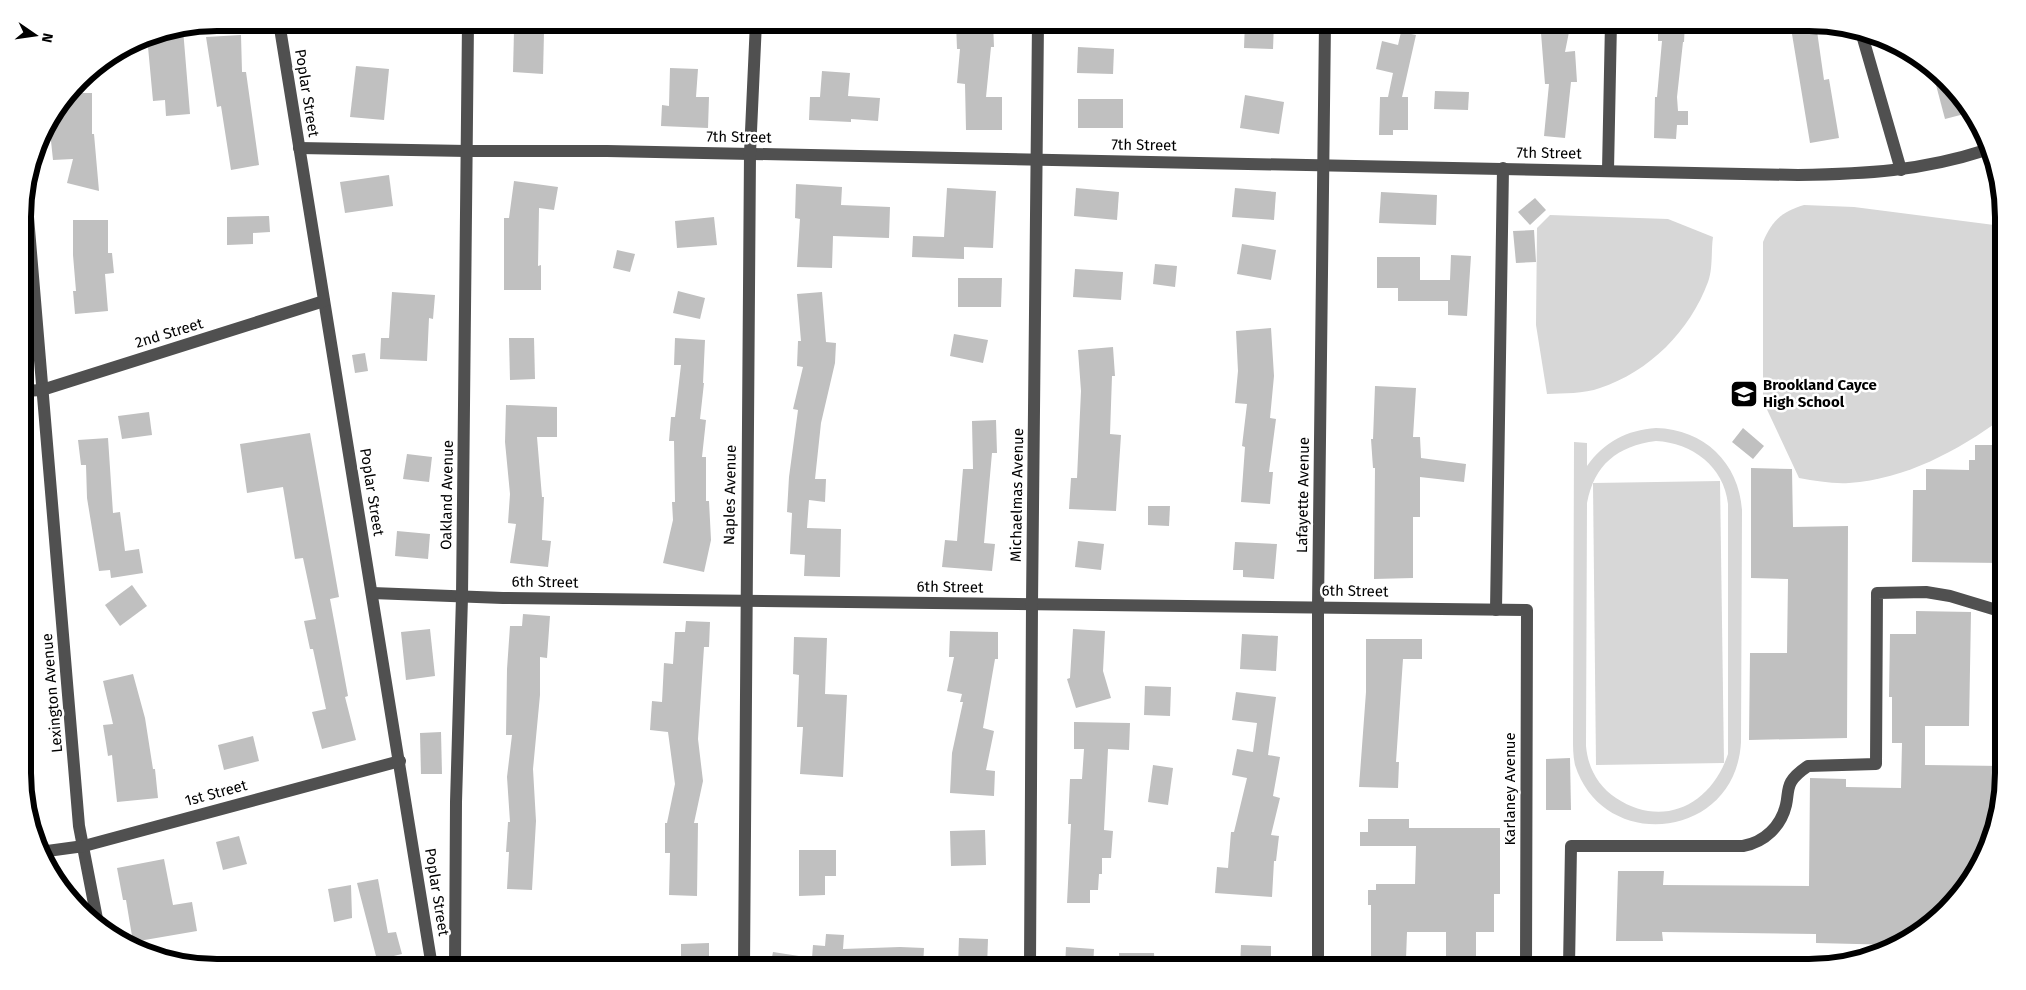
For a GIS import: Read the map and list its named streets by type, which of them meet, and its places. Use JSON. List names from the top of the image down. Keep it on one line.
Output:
{"streets":{"street":["Poplar Street","7th Street","2nd Street","Oakland Avenue","Naples Avenue","Michaelmas Avenue","Lafayette Avenue","6th Street","Lexington Avenue","Karlaney Avenue","1st Street"]},"crossings":[["Poplar Street","7th Street"],["Poplar Street","2nd Street"],["Poplar Street","6th Street"],["Poplar Street","1st Street"],["7th Street","Oakland Avenue"],["7th Street","Naples Avenue"],["7th Street","Michaelmas Avenue"],["7th Street","Lafayette Avenue"],["2nd Street","Lexington Avenue"],["Oakland Avenue","6th Street"],["Naples Avenue","6th Street"],["Michaelmas Avenue","6th Street"],["Lafayette Avenue","6th Street"],["6th Street","Karlaney Avenue"],["Lexington Avenue","1st Street"]],"places":{"school or university":["Brookland Cayce High School"]},"north":"right"}
